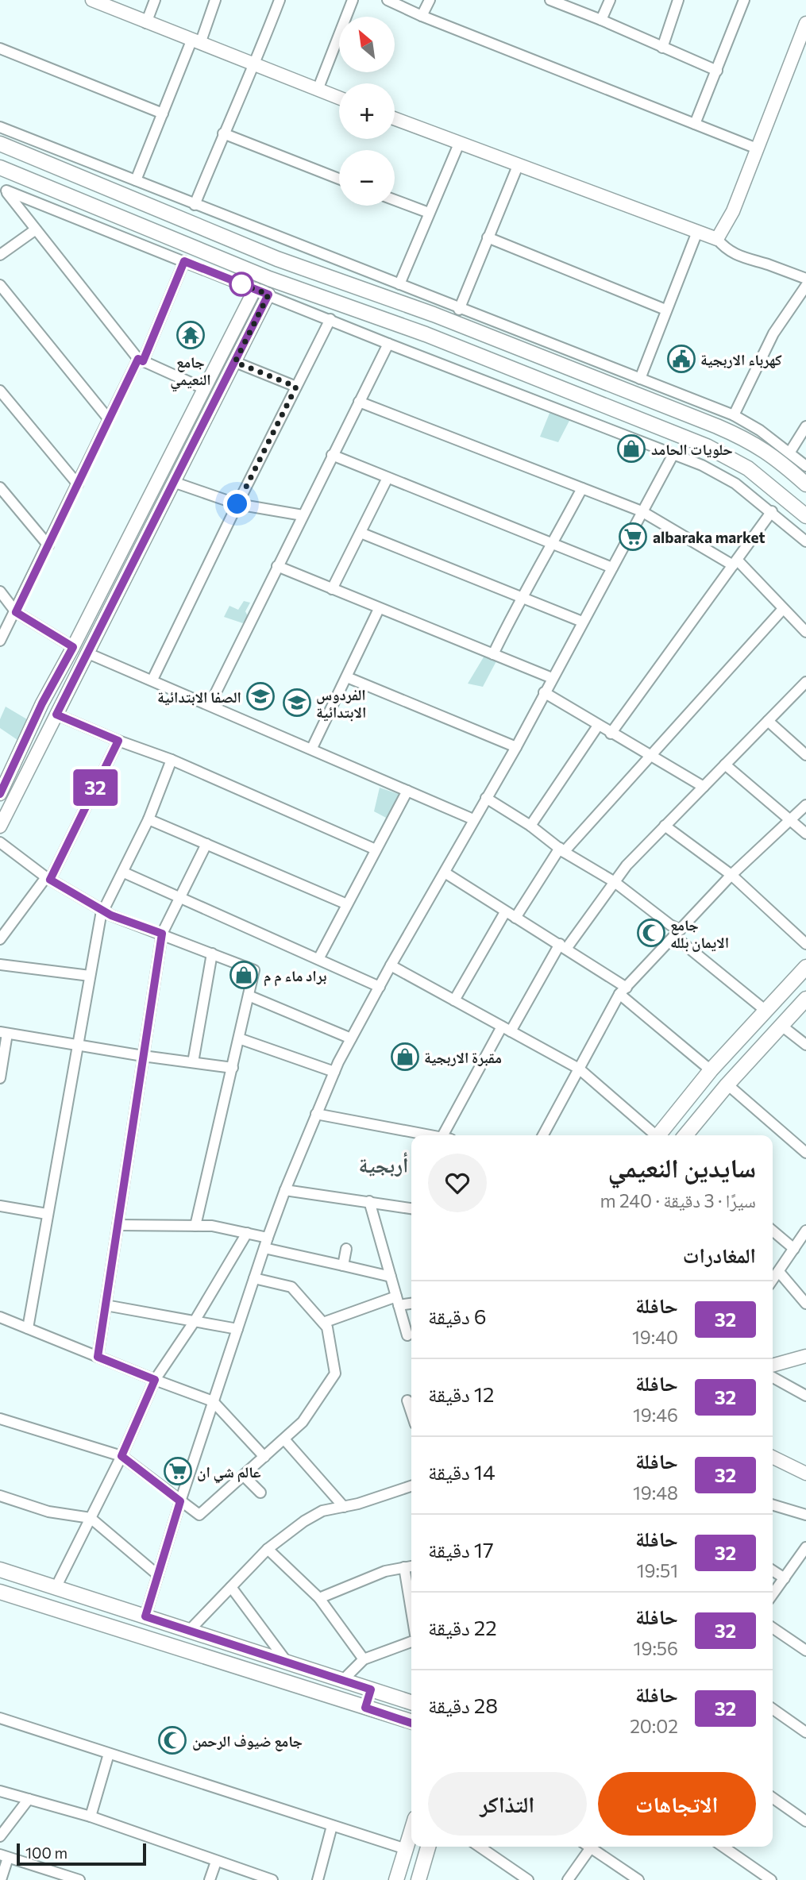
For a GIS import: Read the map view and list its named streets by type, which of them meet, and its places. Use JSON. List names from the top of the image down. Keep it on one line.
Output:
{"districts":["أربجية"],"places":{"temple":["جامع النعيمي"],"public building":["كهرباء الاربجية"],"shop":["حلويات الحامد","براد ماء م م","مقبرة الاربجية"],"supermarket":["albaraka market","عالم شي ان"],"school or university":["الصفا الابتدائية","الفردوس الابتدائية"],"mosque":["جامع الايمان بلله","جامع ضيوف الرحمن"]},"lines":["bus line 32"],"scale_bar":"100 m","north":"top left","page":{"on_map":"32","map_buttons":["+","−"],"heading":[["سايدين النعيمي","سيرًا · 3 دقيقة · 240 m"],"المغادرات"],"list":[{"mark":"32","name":"حافلة","note":"19:40","value":"6 دقيقة"},{"mark":"32","name":"حافلة","note":"19:46","value":"12 دقيقة"},{"mark":"32","name":"حافلة","note":"19:48","value":"14 دقيقة"},{"mark":"32","name":"حافلة","note":"19:51","value":"17 دقيقة"},{"mark":"32","name":"حافلة","note":"19:56","value":"22 دقيقة"},{"mark":"32","name":"حافلة","note":"20:02","value":"28 دقيقة"}],"buttons":["الاتجاهات","التذاكر"],"scale":"100 m"}}
